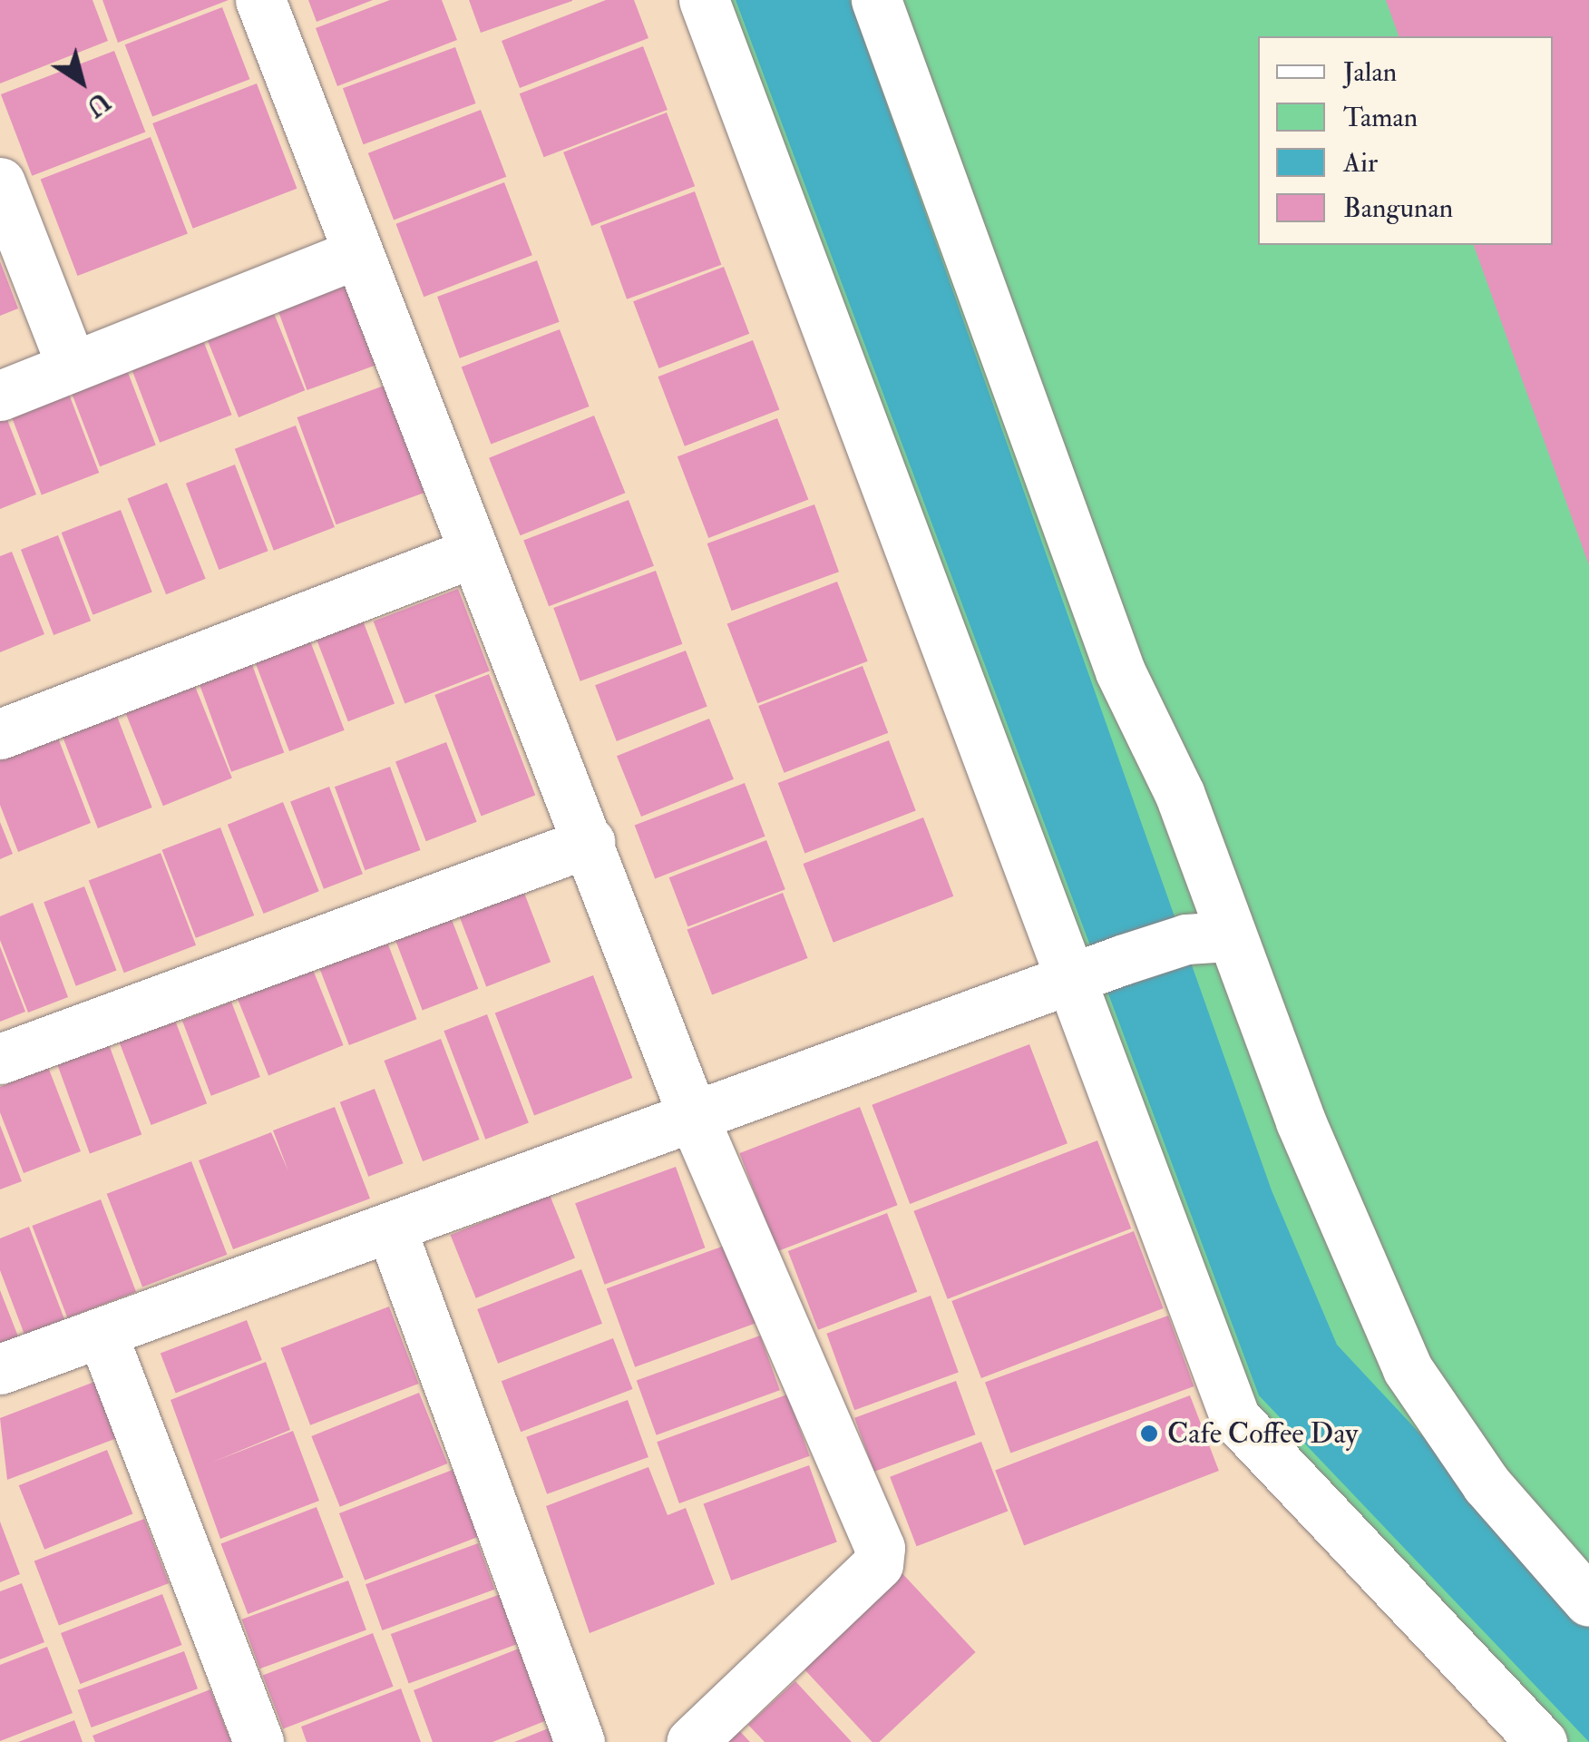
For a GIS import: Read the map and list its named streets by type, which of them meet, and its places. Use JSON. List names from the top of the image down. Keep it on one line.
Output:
{"places":["Cafe Coffee Day"],"legend":["Jalan","Taman","Air","Bangunan"],"north":"bottom right"}
